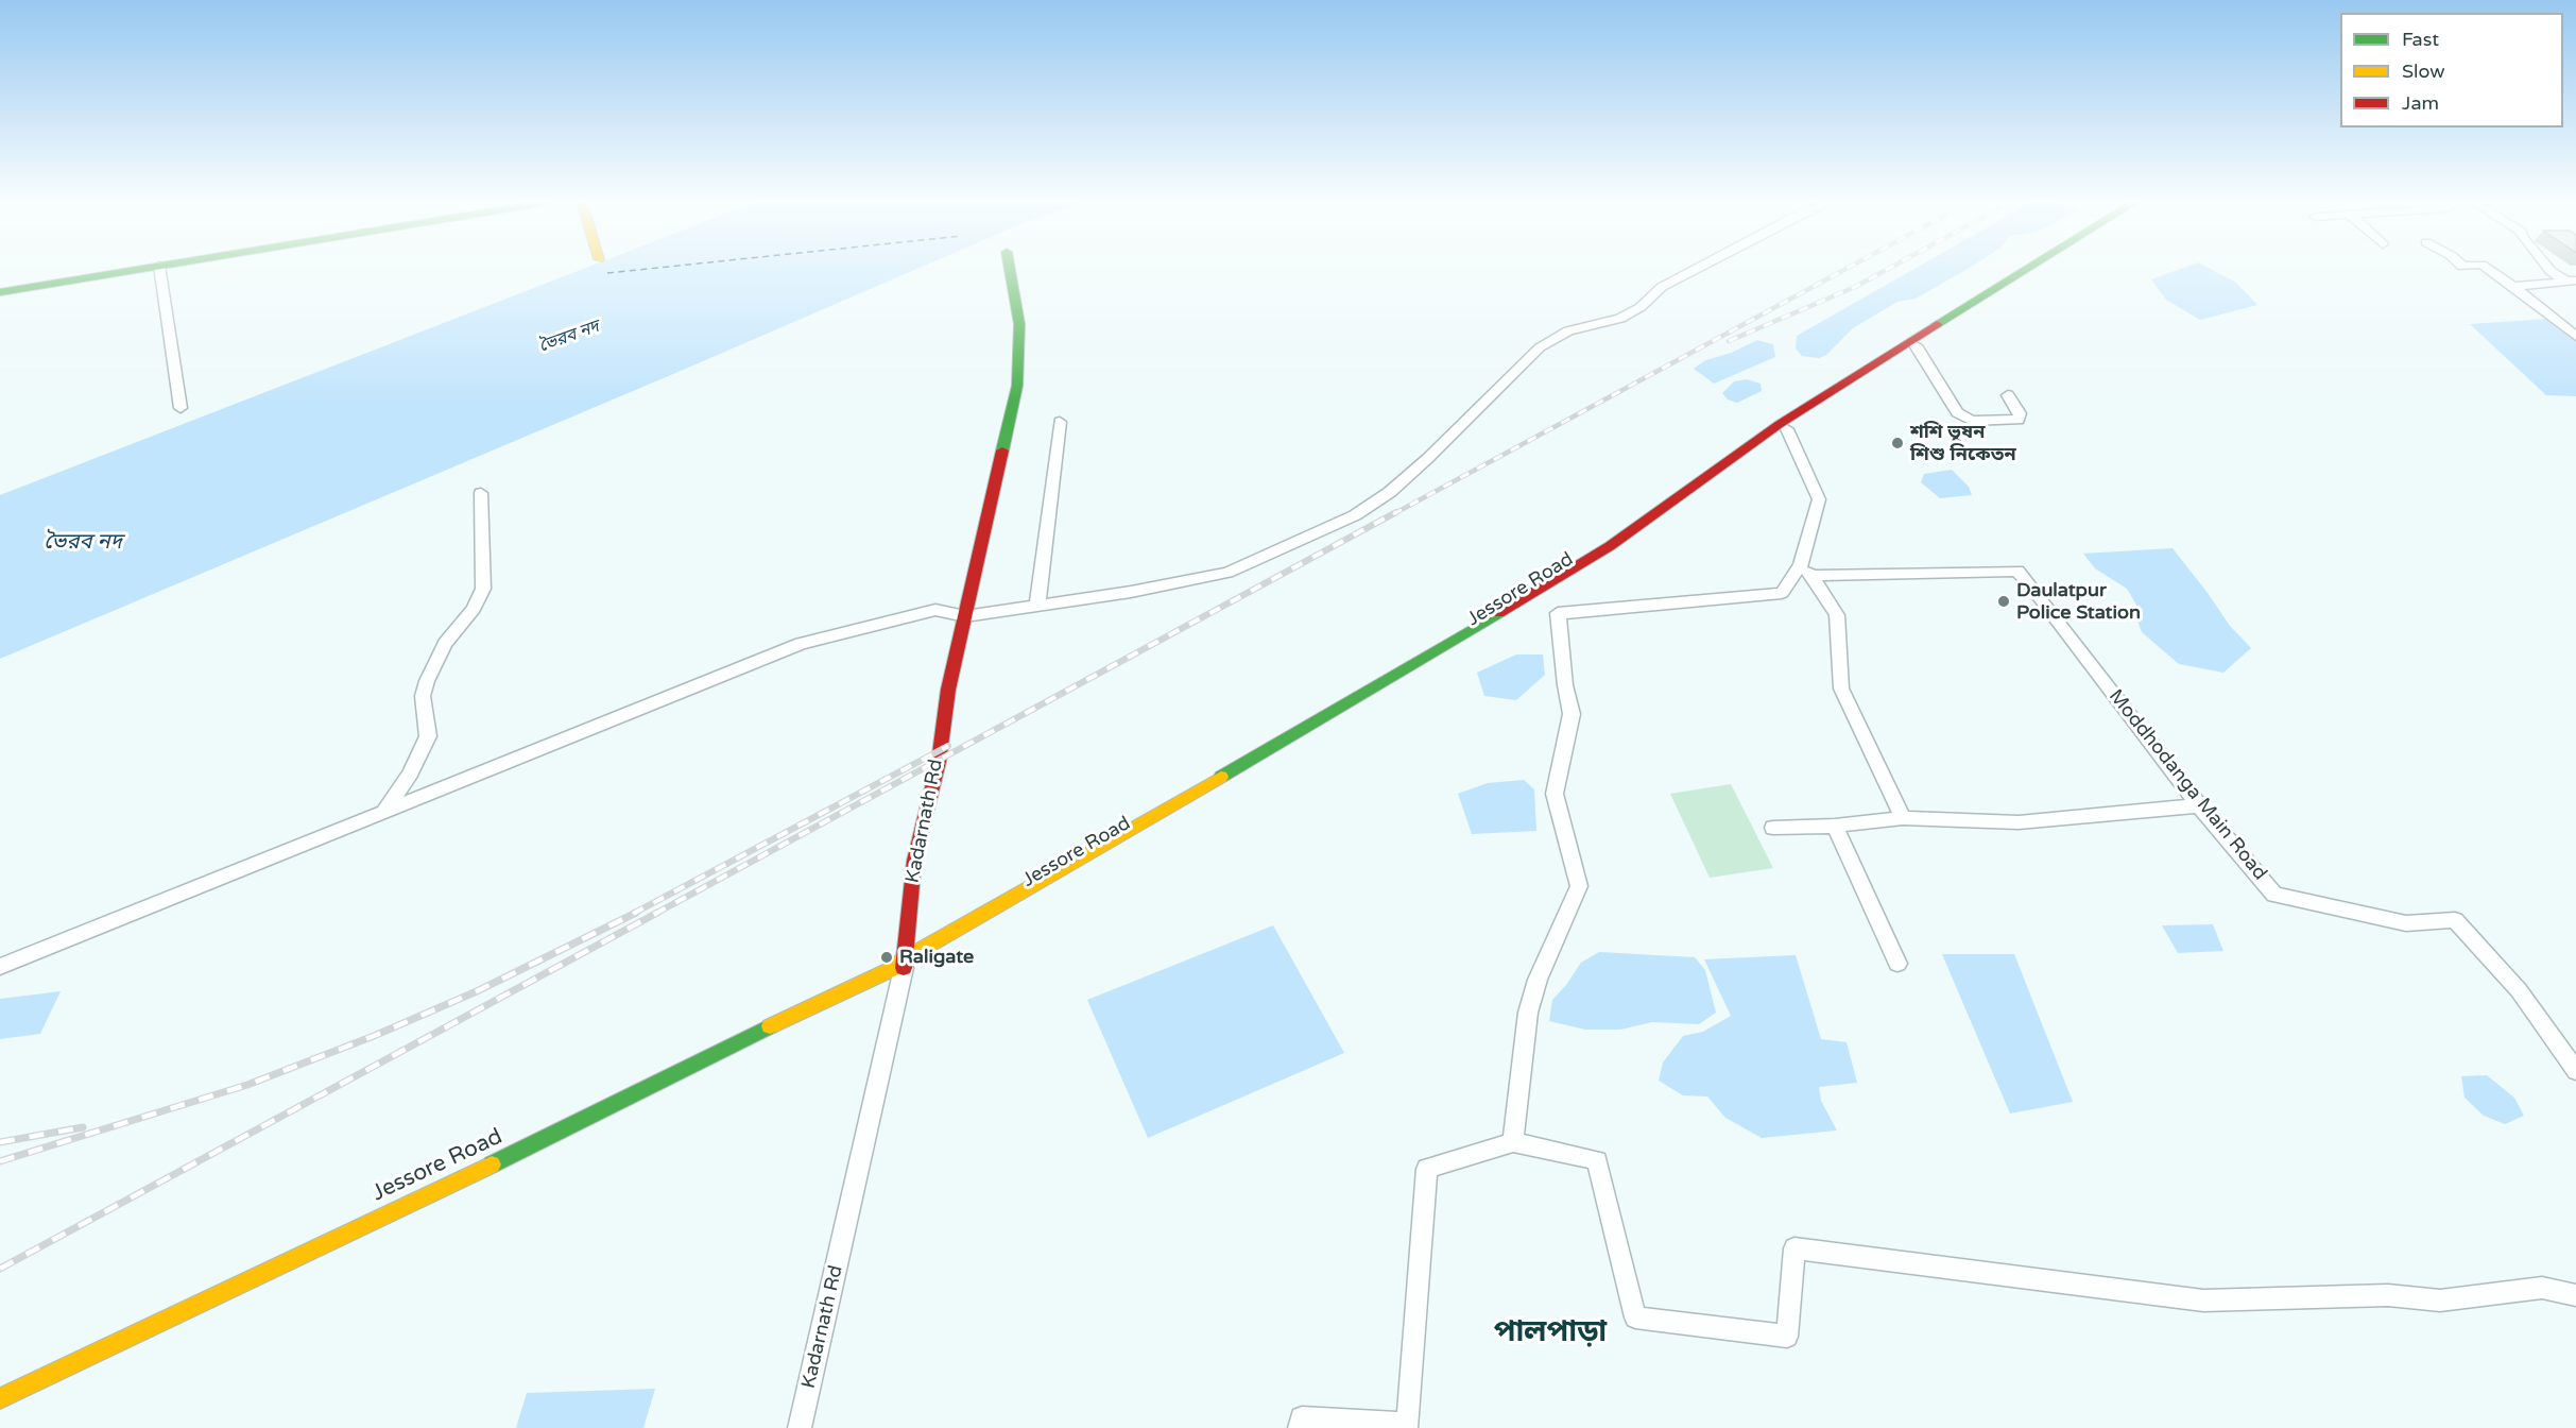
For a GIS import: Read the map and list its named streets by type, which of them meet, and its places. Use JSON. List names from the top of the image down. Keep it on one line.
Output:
{"streets":{"main road":["Jessore Road","Kadarnath Rd"],"street":["Moddhodanga Main Road"]},"crossings":[["Jessore Road","Kadarnath Rd"]],"districts":["পালপাড়া"],"water":["ভৈরব নদ"],"places":["শশি ভূষন শিশু নিকেতন","Daulatpur Police Station","Raligate"],"legend":["Fast","Slow","Jam"]}
